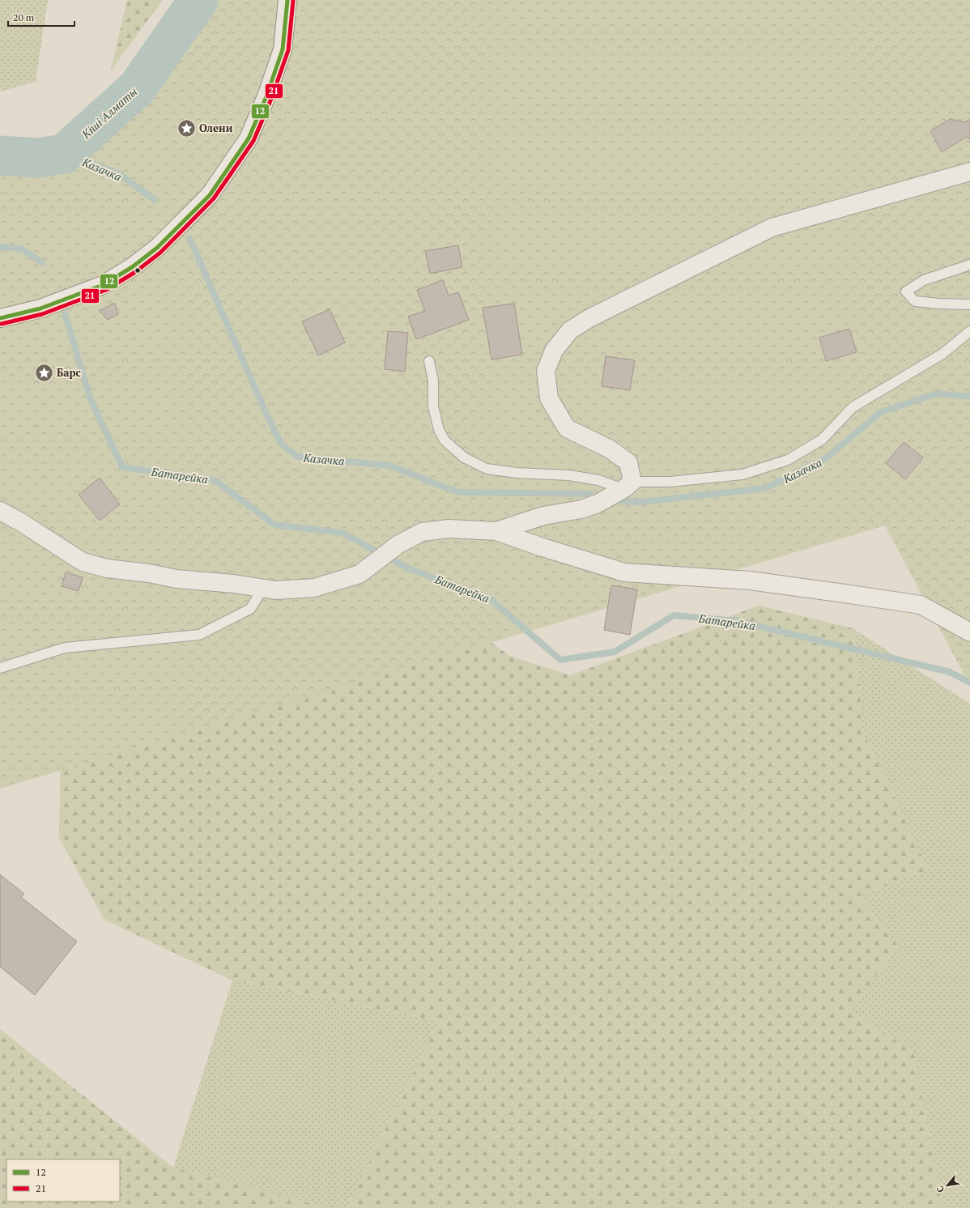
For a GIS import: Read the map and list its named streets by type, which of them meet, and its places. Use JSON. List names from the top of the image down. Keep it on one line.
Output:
{"water":["Кіші Алматы","Казачка","Батарейка"],"places":{"place":["Олени","Барс"]},"lines":["transit line 12","transit line 21"],"legend":["12","21"],"scale_bar":"20 m","north":"bottom left"}
